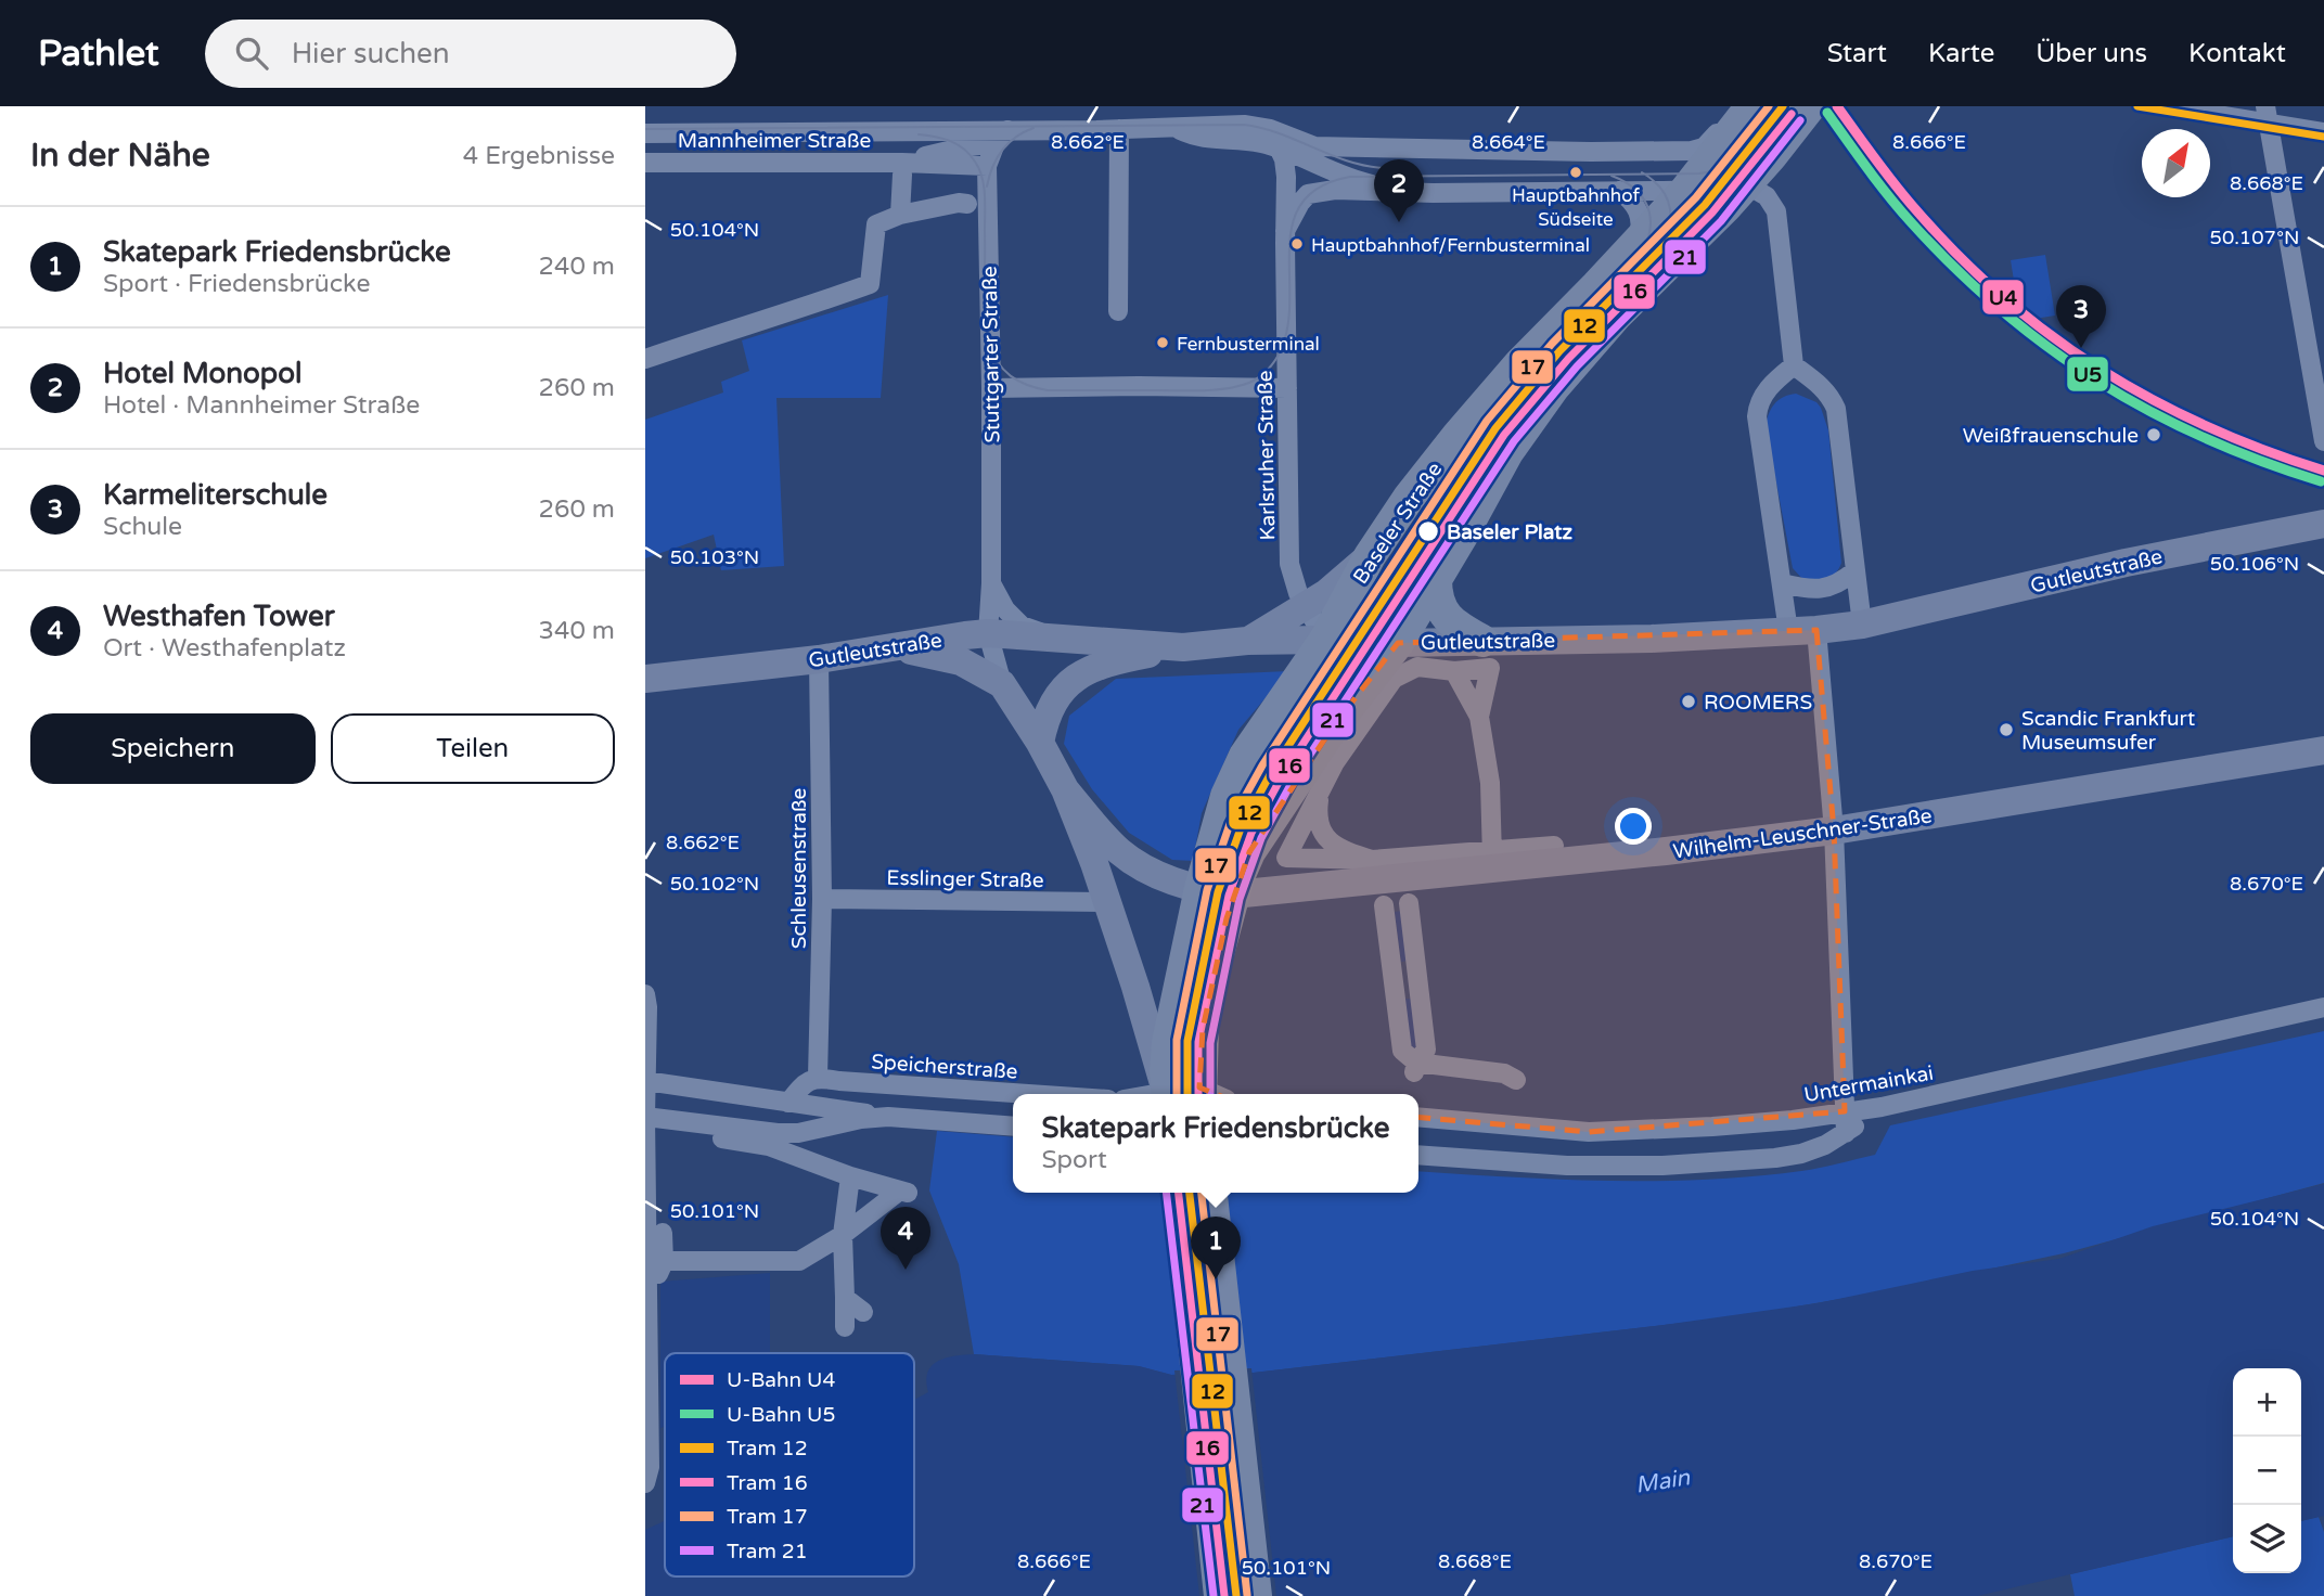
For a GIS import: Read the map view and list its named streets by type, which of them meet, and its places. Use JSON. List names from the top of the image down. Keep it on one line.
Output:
{"streets":{"main road":["Stuttgarter Straße","Baseler Straße","Gutleutstraße","Wilhelm-Leuschner-Straße"],"street":["Mannheimer Straße","Karlsruher Straße","Schleusenstraße","Esslinger Straße","Speicherstraße","Untermainkai"]},"crossings":[["Mannheimer Straße","Stuttgarter Straße"],["Mannheimer Straße","Karlsruher Straße"],["Mannheimer Straße","Baseler Straße"],["Stuttgarter Straße","Gutleutstraße"],["Stuttgarter Straße","Esslinger Straße"],["Karlsruher Straße","Baseler Straße"],["Karlsruher Straße","Gutleutstraße"],["Baseler Straße","Gutleutstraße"],["Gutleutstraße","Schleusenstraße"],["Schleusenstraße","Esslinger Straße"],["Schleusenstraße","Speicherstraße"]],"water":["Main"],"places":["Hauptbahnhof Südseite","Hauptbahnhof/Fernbusterminal","Fernbusterminal","Weißfrauenschule","Baseler Platz","ROOMERS","Scandic Frankfurt Museumsufer"],"lines":["metro line U4","tram line 12","tram line 17","metro line U5","tram line 16","tram line 21"],"legend":["U-Bahn U4","U-Bahn U5","Tram 12","Tram 16","Tram 17","Tram 21"],"north":"top right","page":{"header":"Pathlet","search":"Hier suchen","nav":["Start","Karte","Über uns","Kontakt"],"heading":["In der Nähe","4 Ergebnisse"],"pins":["2","3","4","1"],"list":[{"mark":"1","name":"Skatepark Friedensbrücke","note":"Sport · Friedensbrücke","value":"240 m"},{"mark":"2","name":"Hotel Monopol","note":"Hotel · Mannheimer Straße","value":"260 m"},{"mark":"3","name":"Karmeliterschule","note":"Schule","value":"260 m"},{"mark":"4","name":"Westhafen Tower","note":"Ort · Westhafenplatz","value":"340 m"}],"buttons":["Speichern","Teilen"],"popup":["Skatepark Friedensbrücke","Sport"],"map_buttons":["+","−"]},"coordinates":["8.664°E","8.662°E","8.666°E","8.668°E","50.104°N","50.107°N","50.103°N","50.106°N","8.670°E","50.102°N","50.101°N"]}
